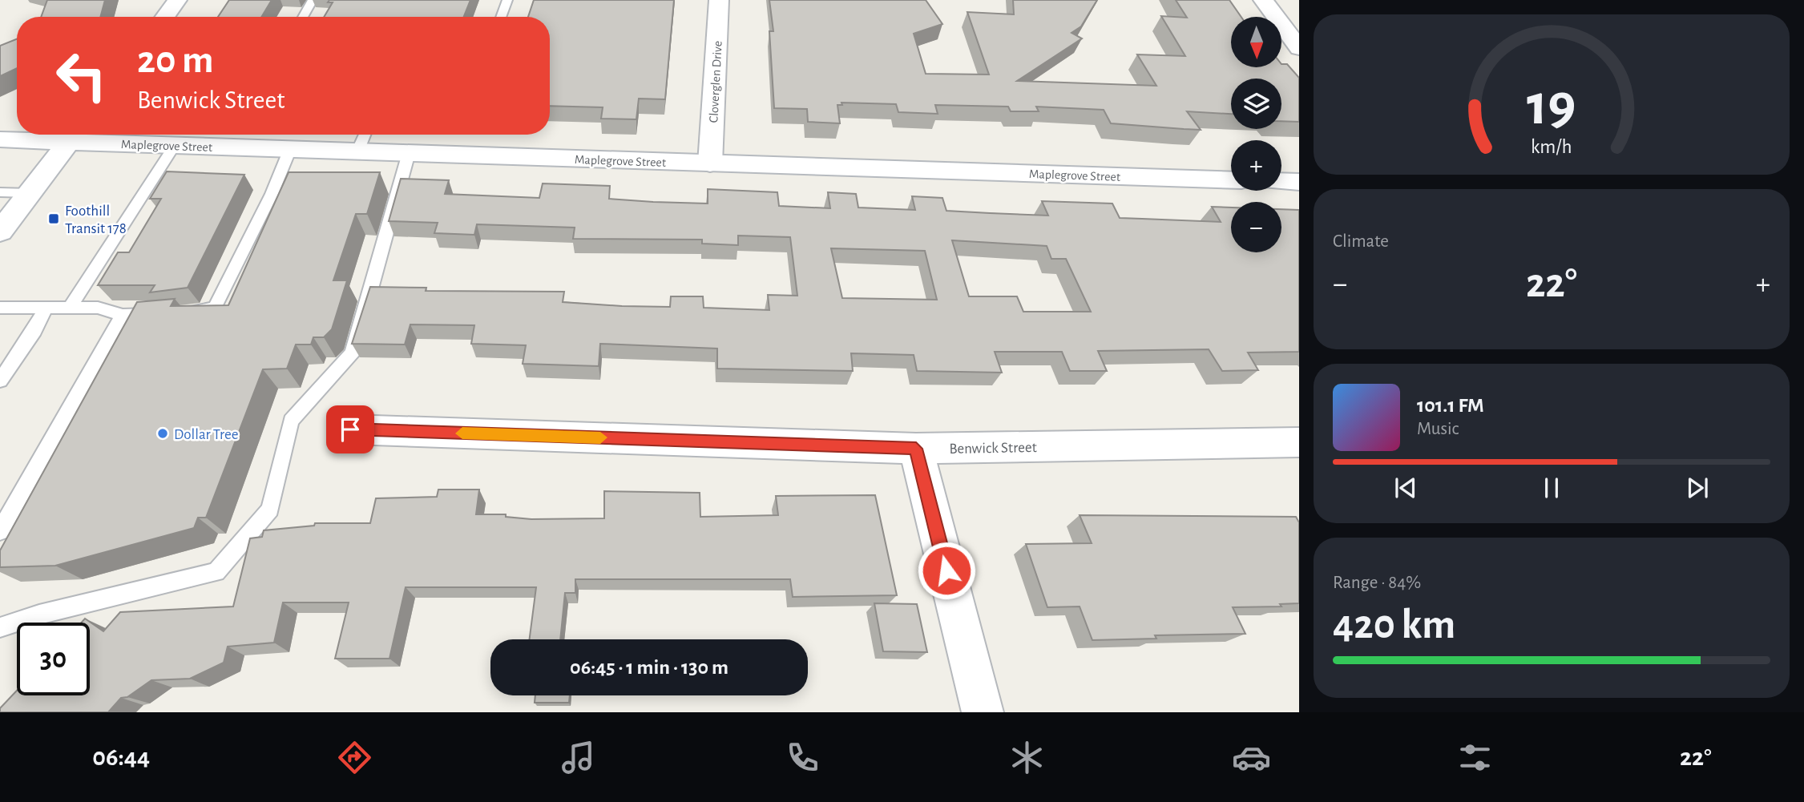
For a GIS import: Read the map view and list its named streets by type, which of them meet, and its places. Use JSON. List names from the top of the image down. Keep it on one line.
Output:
{"streets":{"street":["Cloverglen Drive","Maplegrove Street","Benwick Street"]},"crossings":[["Cloverglen Drive","Maplegrove Street"]],"places":{"transit":["Foothill Transit 178"],"other":["Dollar Tree"]},"north":"bottom","page":{"map_buttons":["+","−"],"turn":["20 m","Benwick Street"],"tile":["Climate",["Range · 84%","420 km"]],"heat":["−","22°","+"],"song":["101.1 FM","Music"],"limit":"30","trip":"06:45 · 1 min · 130 m","tabs":["06:44","22°"],"gauge":["19","km/h"]}}
